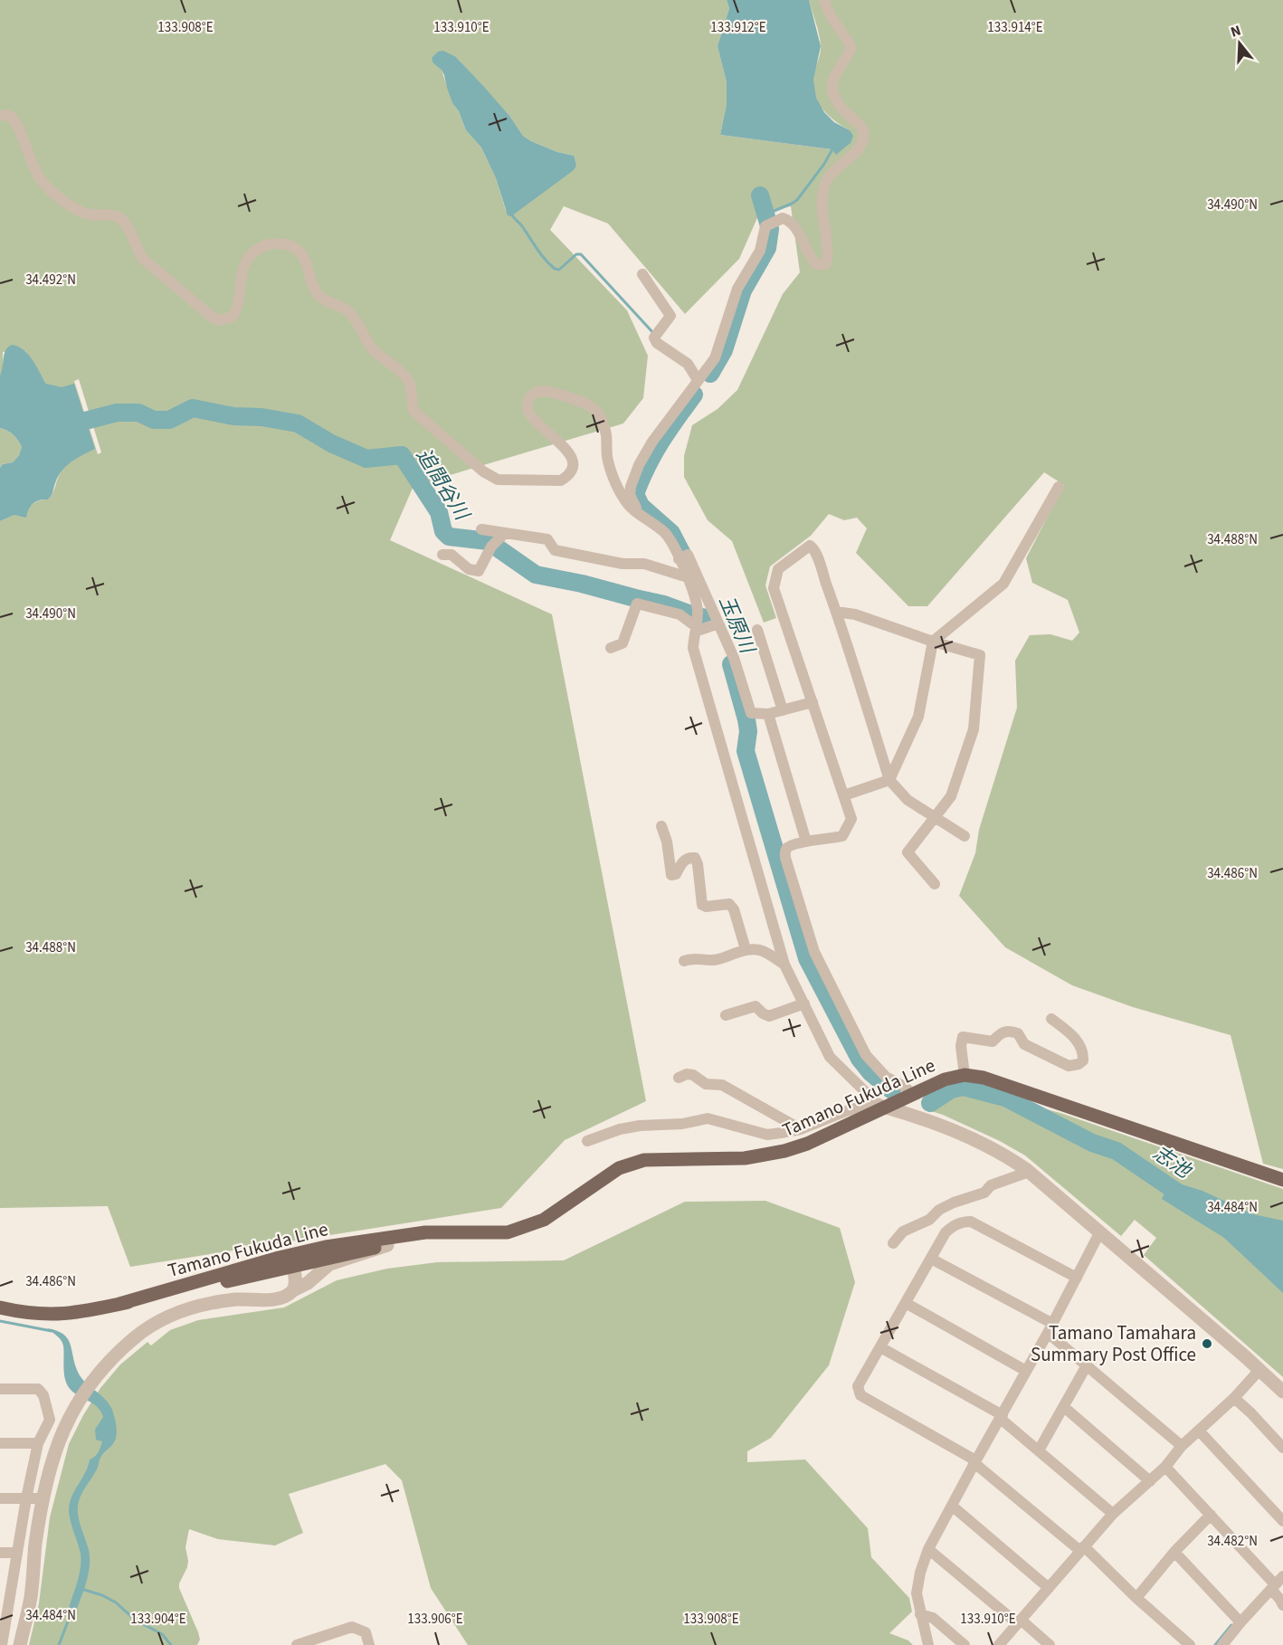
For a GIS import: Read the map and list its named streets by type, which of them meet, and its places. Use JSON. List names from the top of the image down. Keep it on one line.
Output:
{"streets":{"main road":["Tamano Fukuda Line"]},"water":["追間谷川","玉原川","志池"],"places":["Tamano Tamahara Summary Post Office"],"north":"top","coordinates":["133.908°E","133.910°E","133.912°E","133.914°E","34.490°N","34.492°N","34.488°N","34.486°N","34.484°N","34.482°N","133.904°E","133.906°E"]}
